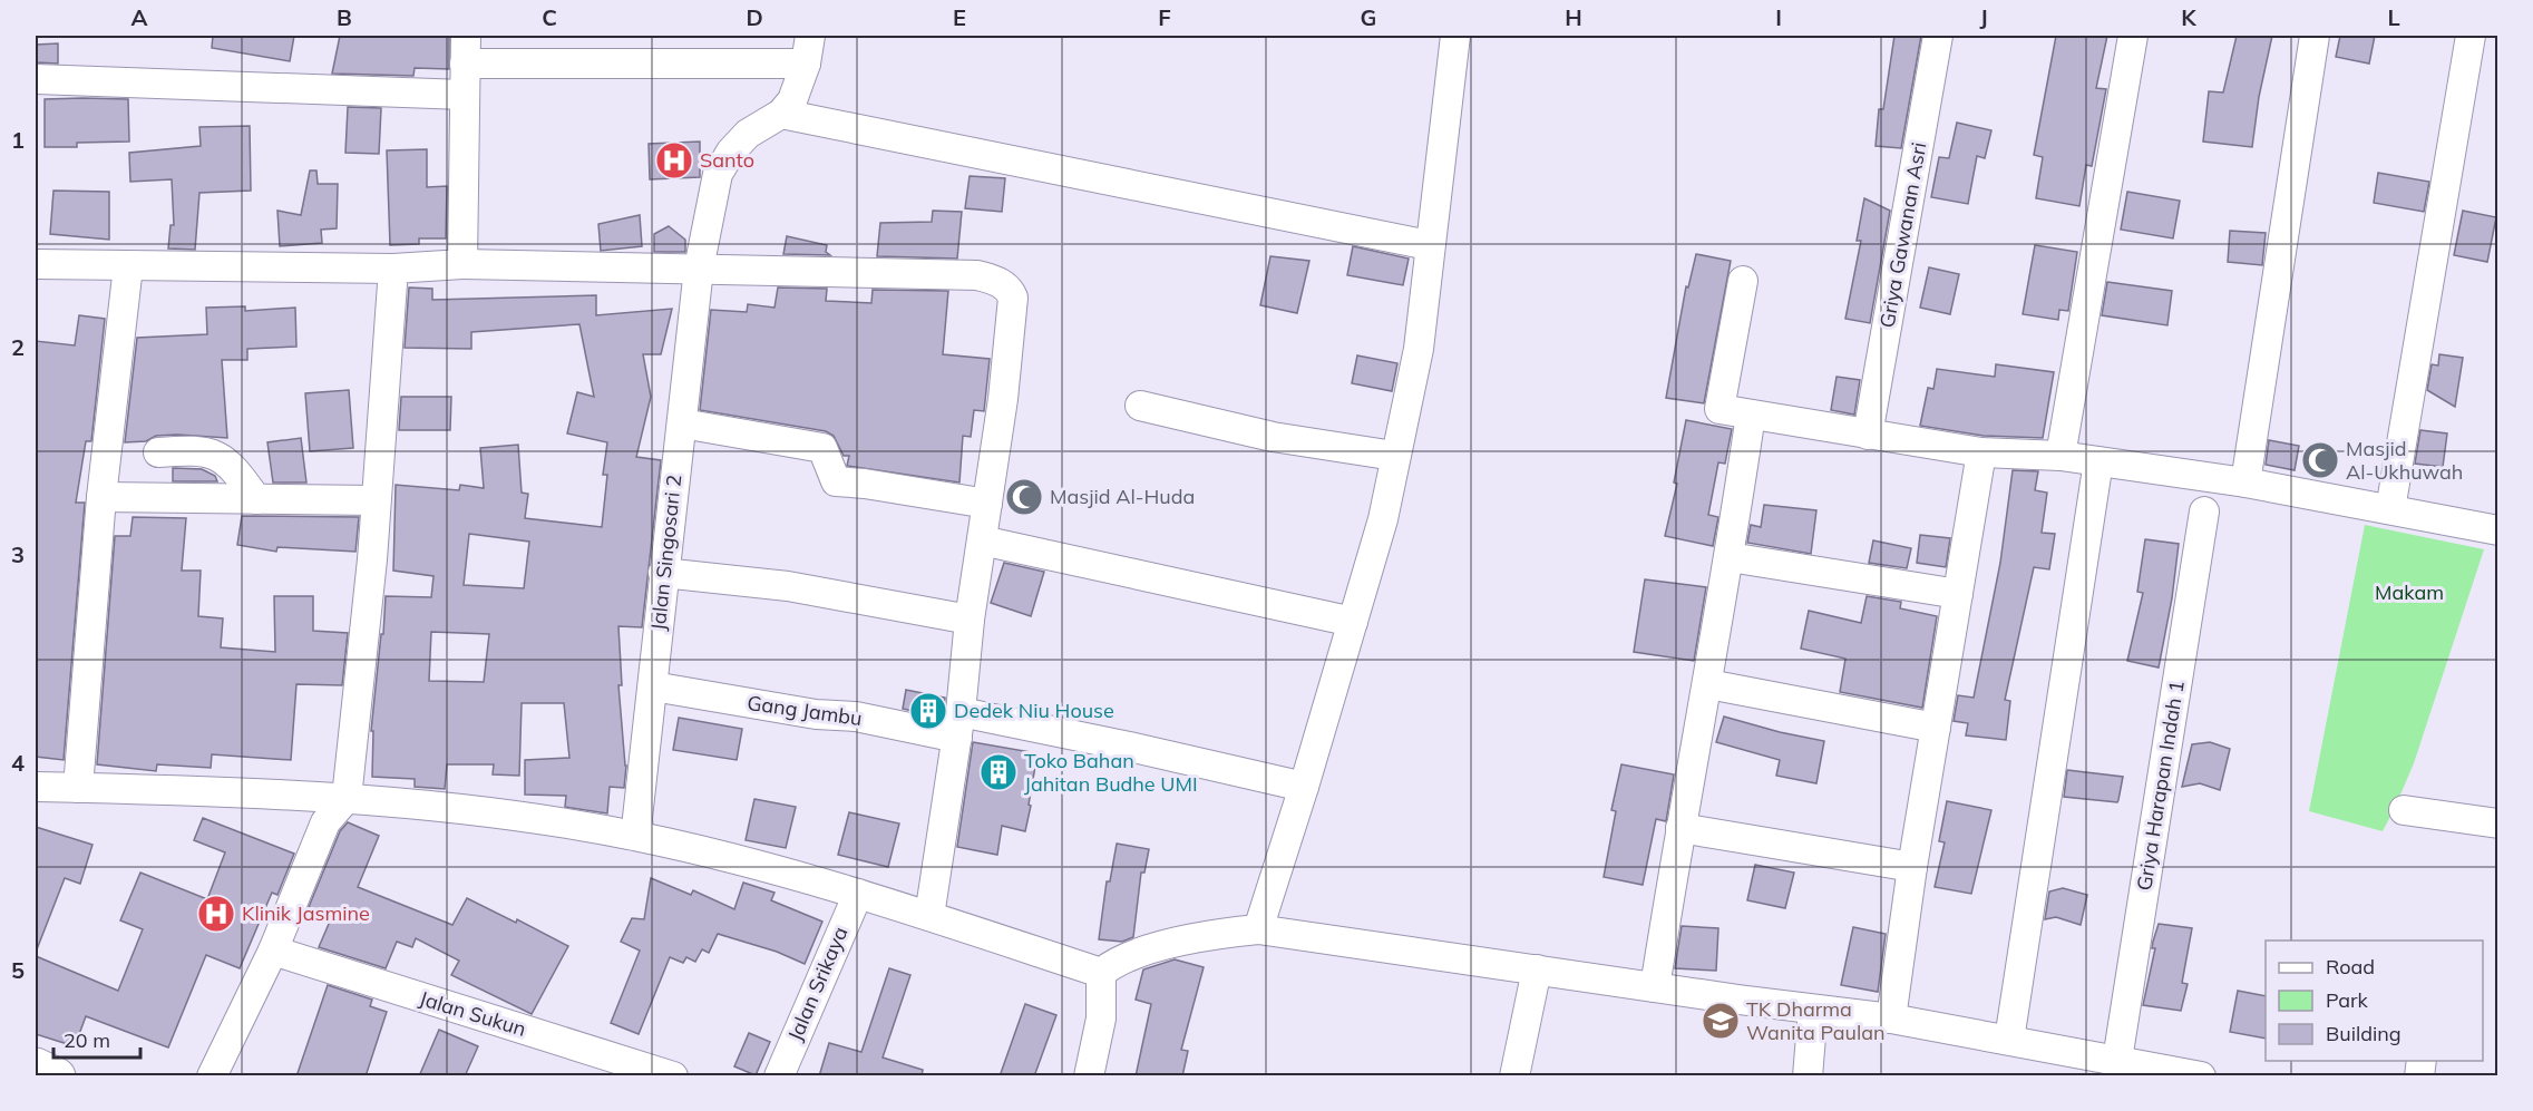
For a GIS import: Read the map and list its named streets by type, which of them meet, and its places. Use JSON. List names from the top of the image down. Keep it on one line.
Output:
{"streets":{"street":["Griya Gawanan Asri","Jalan Singosari 2","Gang Jambu","Griya Harapan Indah 1","Jalan Srikaya","Jalan Sukun"]},"crossings":[["Jalan Singosari 2","Gang Jambu"]],"parks":["Makam"],"places":{"hospital":["Santo","Klinik Jasmine"],"mosque":["Masjid Al-Ukhuwah","Masjid Al-Huda"],"building":["Dedek Niu House","Toko Bahan Jahitan Budhe UMI"],"school or university":["TK Dharma Wanita Paulan"]},"legend":["Road","Park","Building"],"scale_bar":"20 m","grid":{"columns":["A","B","C","D","E","F","G","H","I","J","K","L"],"rows":["1","2","3","4","5"]}}
